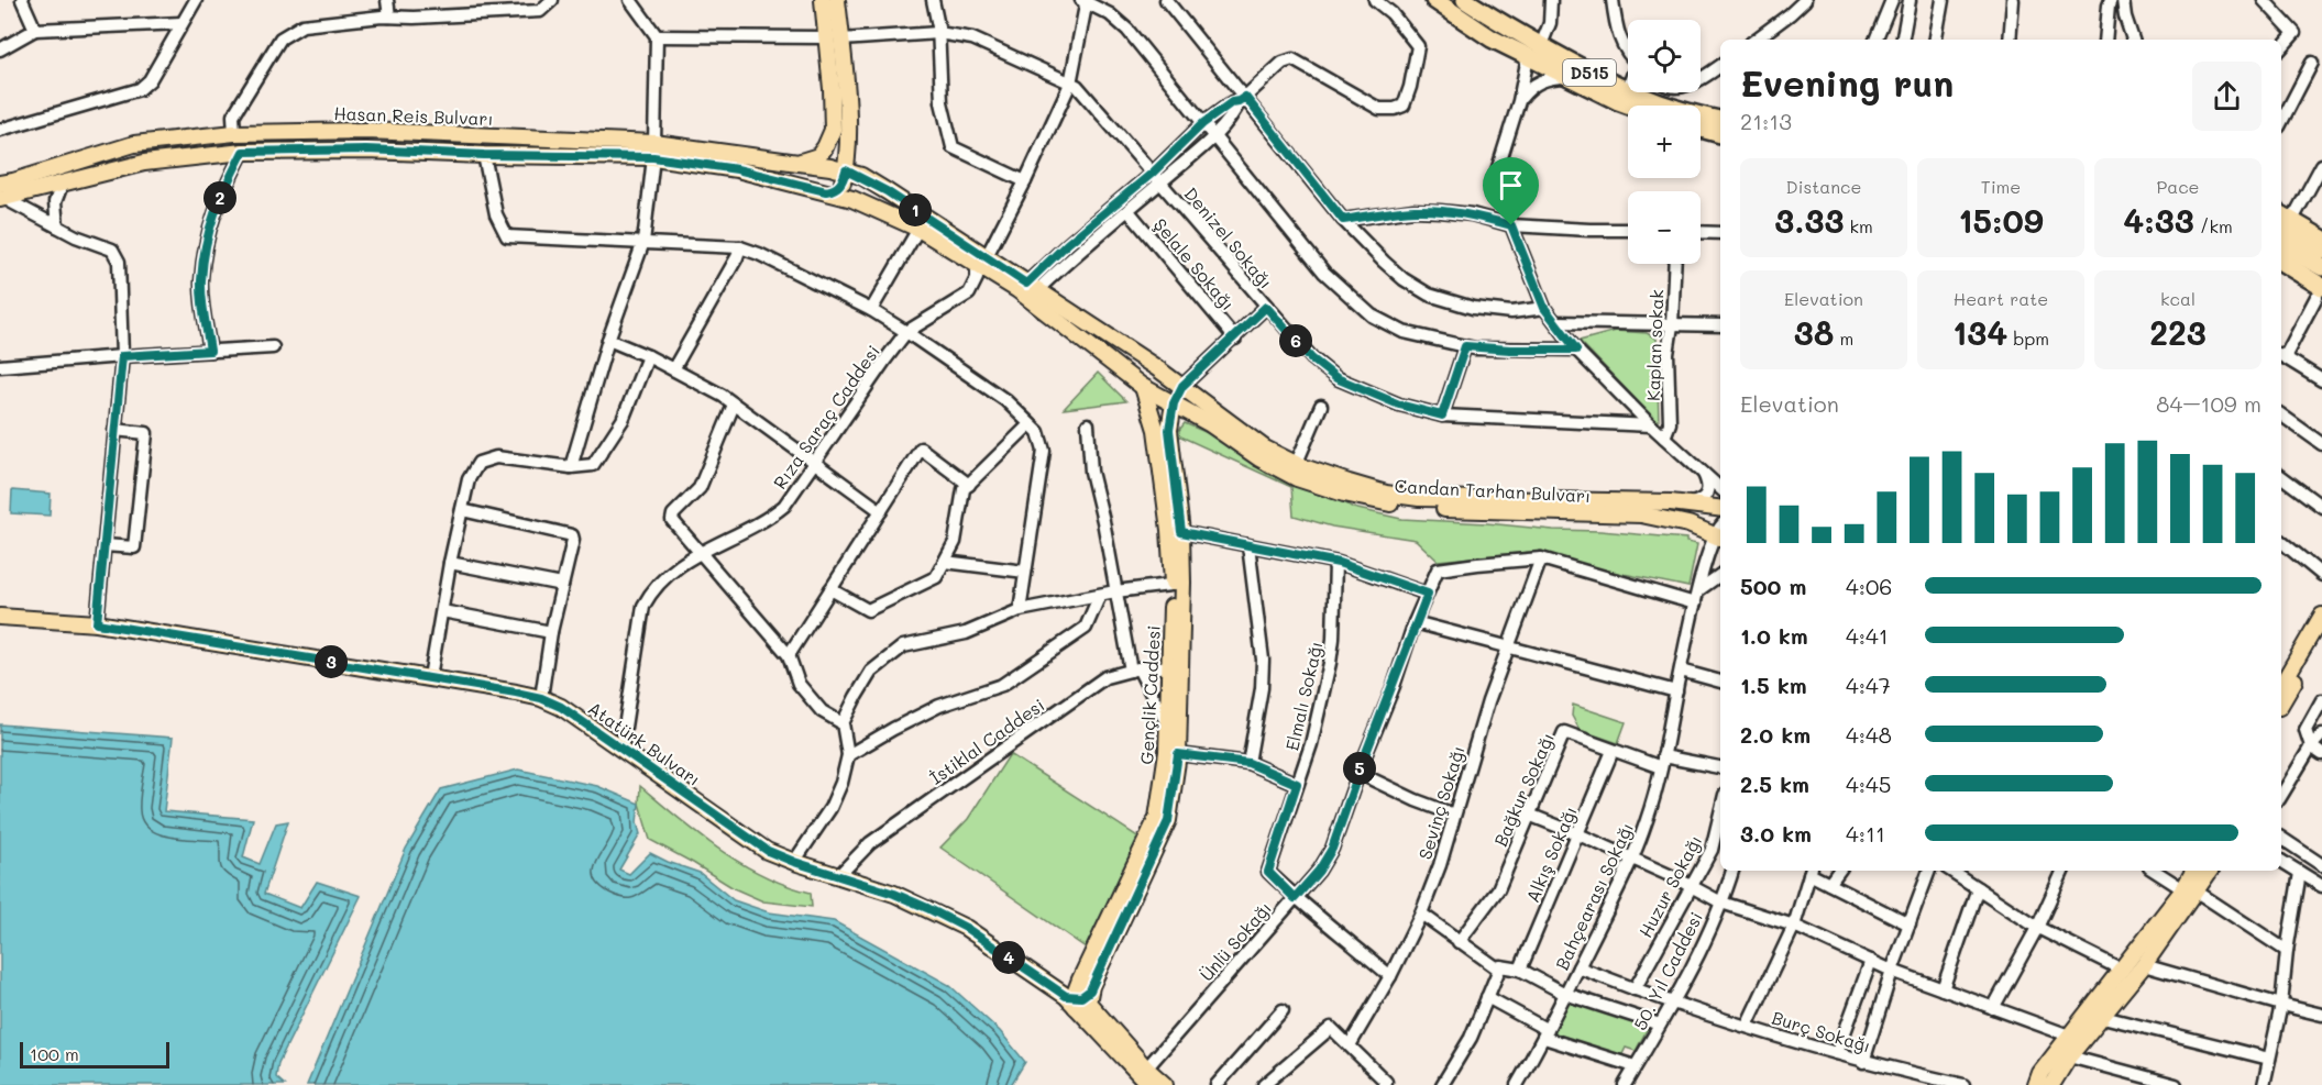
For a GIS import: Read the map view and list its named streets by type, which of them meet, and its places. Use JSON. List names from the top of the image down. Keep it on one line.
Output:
{"streets":{"highway":["D515"],"main road":["Hasan Reis Bulvarı","Candan Tarhan Bulvarı","Gençlik Caddesi","Atatürk Bulvarı"],"street":["Denizel Sokağı","Şelale Sokağı","Kaplan sokak","Rıza Saraç Caddesi","Elmalı Sokağı","İstiklal Caddesi","Bağkur Sokağı","Sevinç Sokağı","Alkış Sokağı","Huzur Sokağı","Bahçearası Sokağı","Ünlü Sokağı","50. Yıl Caddesi","Burç Sokağı"]},"crossings":[["Hasan Reis Bulvarı","Candan Tarhan Bulvarı"],["Denizel Sokağı","Rıza Saraç Caddesi"],["Rıza Saraç Caddesi","Candan Tarhan Bulvarı"],["Rıza Saraç Caddesi","Atatürk Bulvarı"],["Candan Tarhan Bulvarı","Gençlik Caddesi"],["Candan Tarhan Bulvarı","Bahçearası Sokağı"],["Gençlik Caddesi","İstiklal Caddesi"],["Gençlik Caddesi","Atatürk Bulvarı"],["Elmalı Sokağı","Ünlü Sokağı"],["İstiklal Caddesi","Atatürk Bulvarı"],["Bağkur Sokağı","Alkış Sokağı"],["Bağkur Sokağı","Bahçearası Sokağı"],["Sevinç Sokağı","Ünlü Sokağı"],["Huzur Sokağı","Burç Sokağı"],["Bahçearası Sokağı","Burç Sokağı"],["50. Yıl Caddesi","Burç Sokağı"]],"scale_bar":"100 m","page":{"map_buttons":["+","−"],"heading":["Evening run","21:13"],"stats":[["Distance","3.33 km"],["Time","15:09"],["Pace","4:33 /km"],["Elevation","38 m"],["Heart rate","134 bpm"],["kcal","223"]],"pins":["2","1","6","3","5","4"],"chart":["Elevation","84–109 m"],"list":[{"name":"500 m","note":"4:06"},{"name":"1.0 km","note":"4:41"},{"name":"1.5 km","note":"4:47"},{"name":"2.0 km","note":"4:48"},{"name":"2.5 km","note":"4:45"},{"name":"3.0 km","note":"4:11"}],"scale":"100 m"}}
